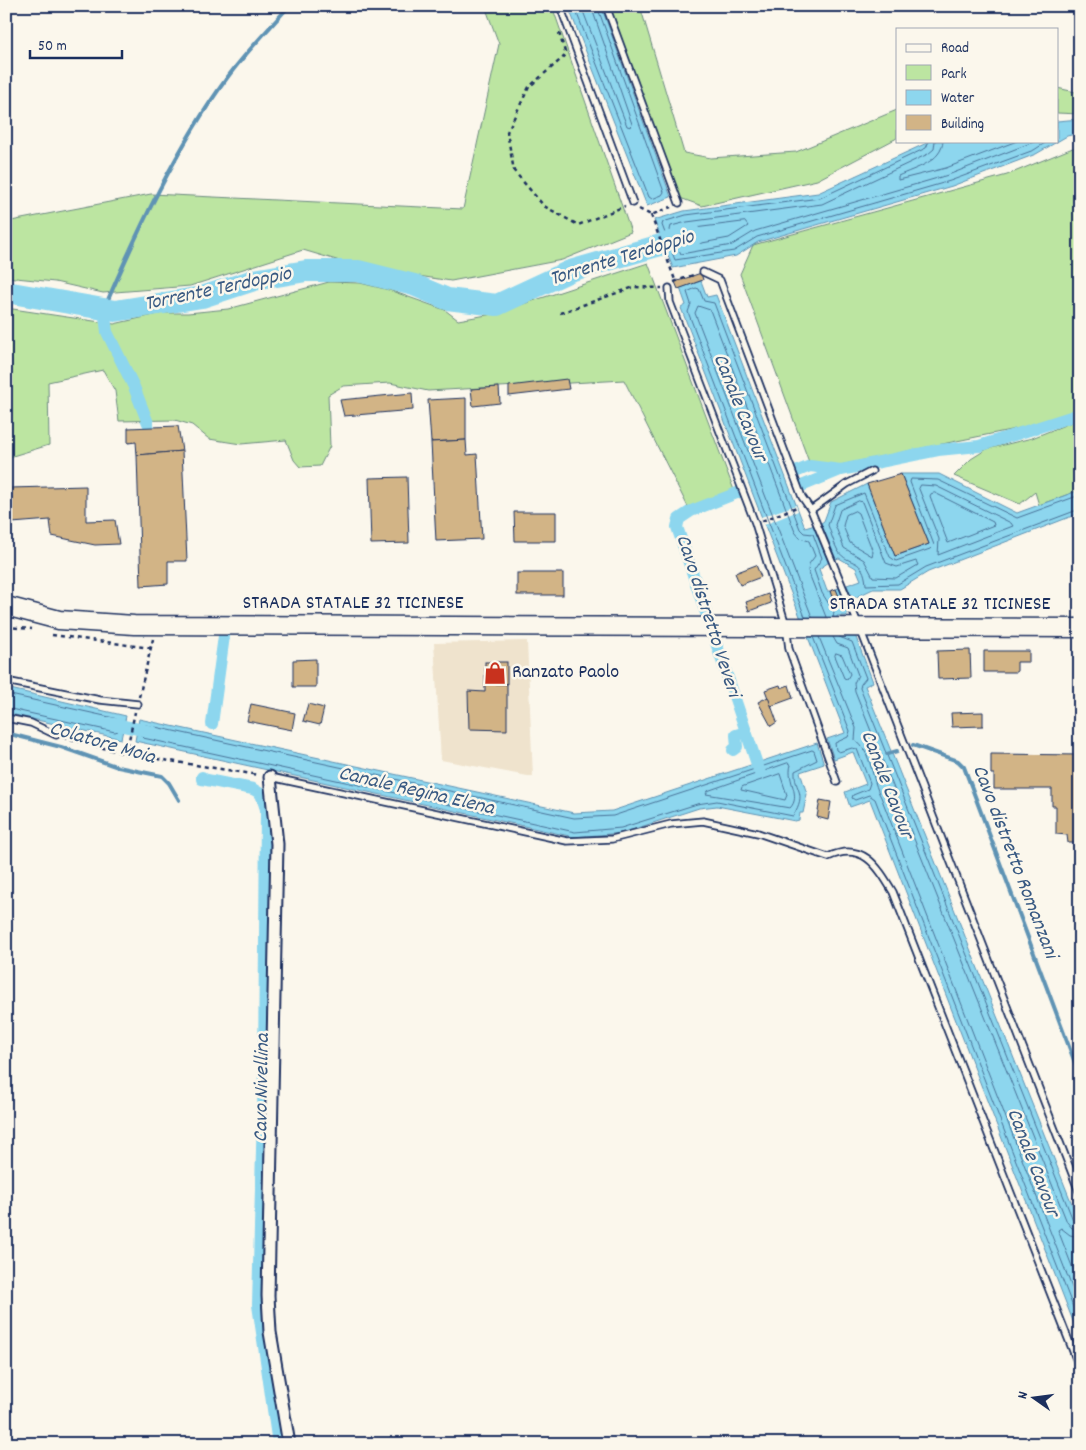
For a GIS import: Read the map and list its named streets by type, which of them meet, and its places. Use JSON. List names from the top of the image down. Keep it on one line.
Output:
{"streets":{"main road":["STRADA STATALE 32 TICINESE"]},"water":["Torrente Terdoppio","Canale Cavour","Cavo distretto Veveri","Colatore Moia","Canale Regina Elena","Cavo distretto Romanzani","Cavo Nivellina"],"places":{"shop":["Ranzato Paolo"]},"legend":["Road","Park","Water","Building"],"scale_bar":"50 m","north":"left"}
